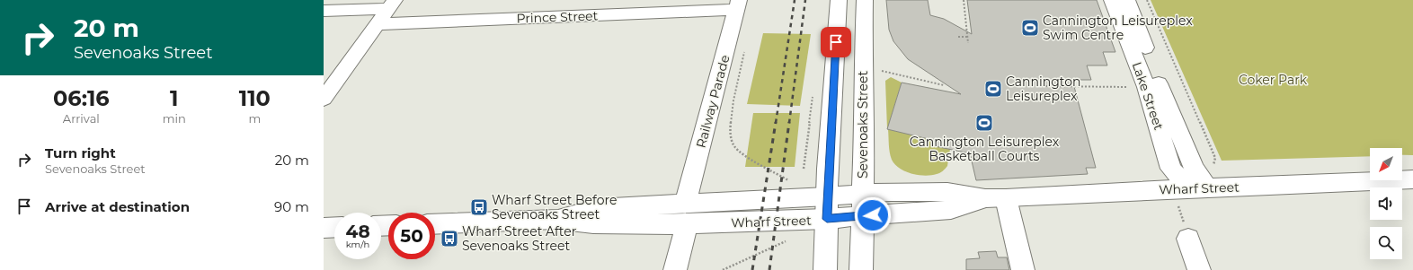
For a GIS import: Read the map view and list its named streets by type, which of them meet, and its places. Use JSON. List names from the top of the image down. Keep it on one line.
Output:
{"streets":{"street":["Prince Street","Lake Street","Railway Parade","Sevenoaks Street","Wharf Street"]},"crossings":[["Prince Street","Railway Parade"],["Lake Street","Wharf Street"],["Railway Parade","Wharf Street"],["Sevenoaks Street","Wharf Street"]],"parks":["Coker Park"],"places":{"sports":["Cannington Leisureplex Swim Centre","Cannington Leisureplex","Cannington Leisureplex Basketball Courts"],"bus stop":["Wharf Street Before Sevenoaks Street","Wharf Street After Sevenoaks Street"]},"north":"bottom left","page":{"turn":["20 m","Sevenoaks Street"],"eta":["06:16","Arrival","1","min","110","m"],"list":[{"name":"Turn right","note":"Sevenoaks Street","value":"20 m"},{"name":"Arrive at destination","value":"90 m"}],"speed":"48 km/h","limit":"50"}}
